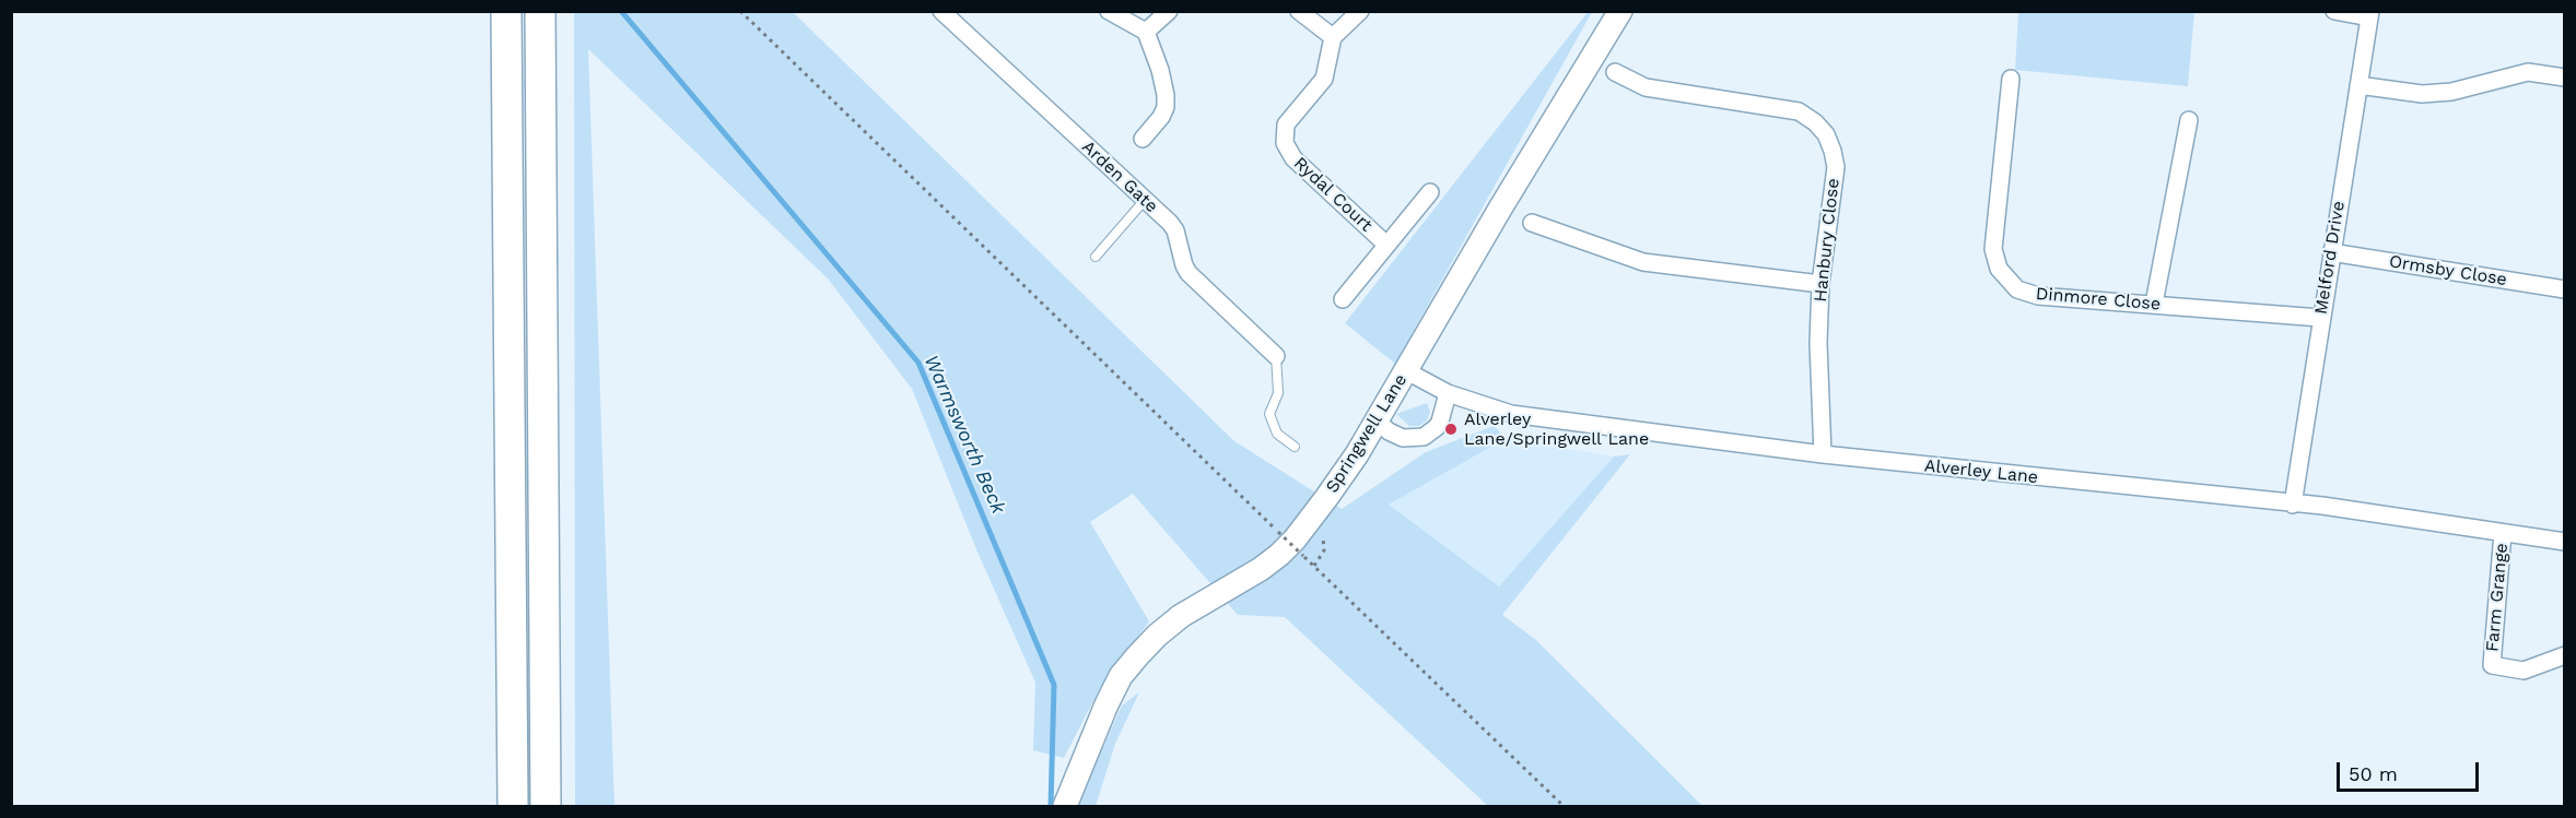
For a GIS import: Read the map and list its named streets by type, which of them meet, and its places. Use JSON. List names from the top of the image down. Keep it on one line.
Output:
{"streets":{"street":["Arden Gate","Rydal Court","Hanbury Close","Melford Drive","Ormsby Close","Dinmore Close","Springwell Lane","Alverley Lane","Farm Grange"]},"crossings":[["Hanbury Close","Alverley Lane"],["Melford Drive","Ormsby Close"],["Melford Drive","Dinmore Close"],["Melford Drive","Alverley Lane"],["Springwell Lane","Alverley Lane"],["Alverley Lane","Farm Grange"]],"water":["Warmsworth Beck"],"places":["Alverley Lane/Springwell Lane"],"scale_bar":"50 m"}
